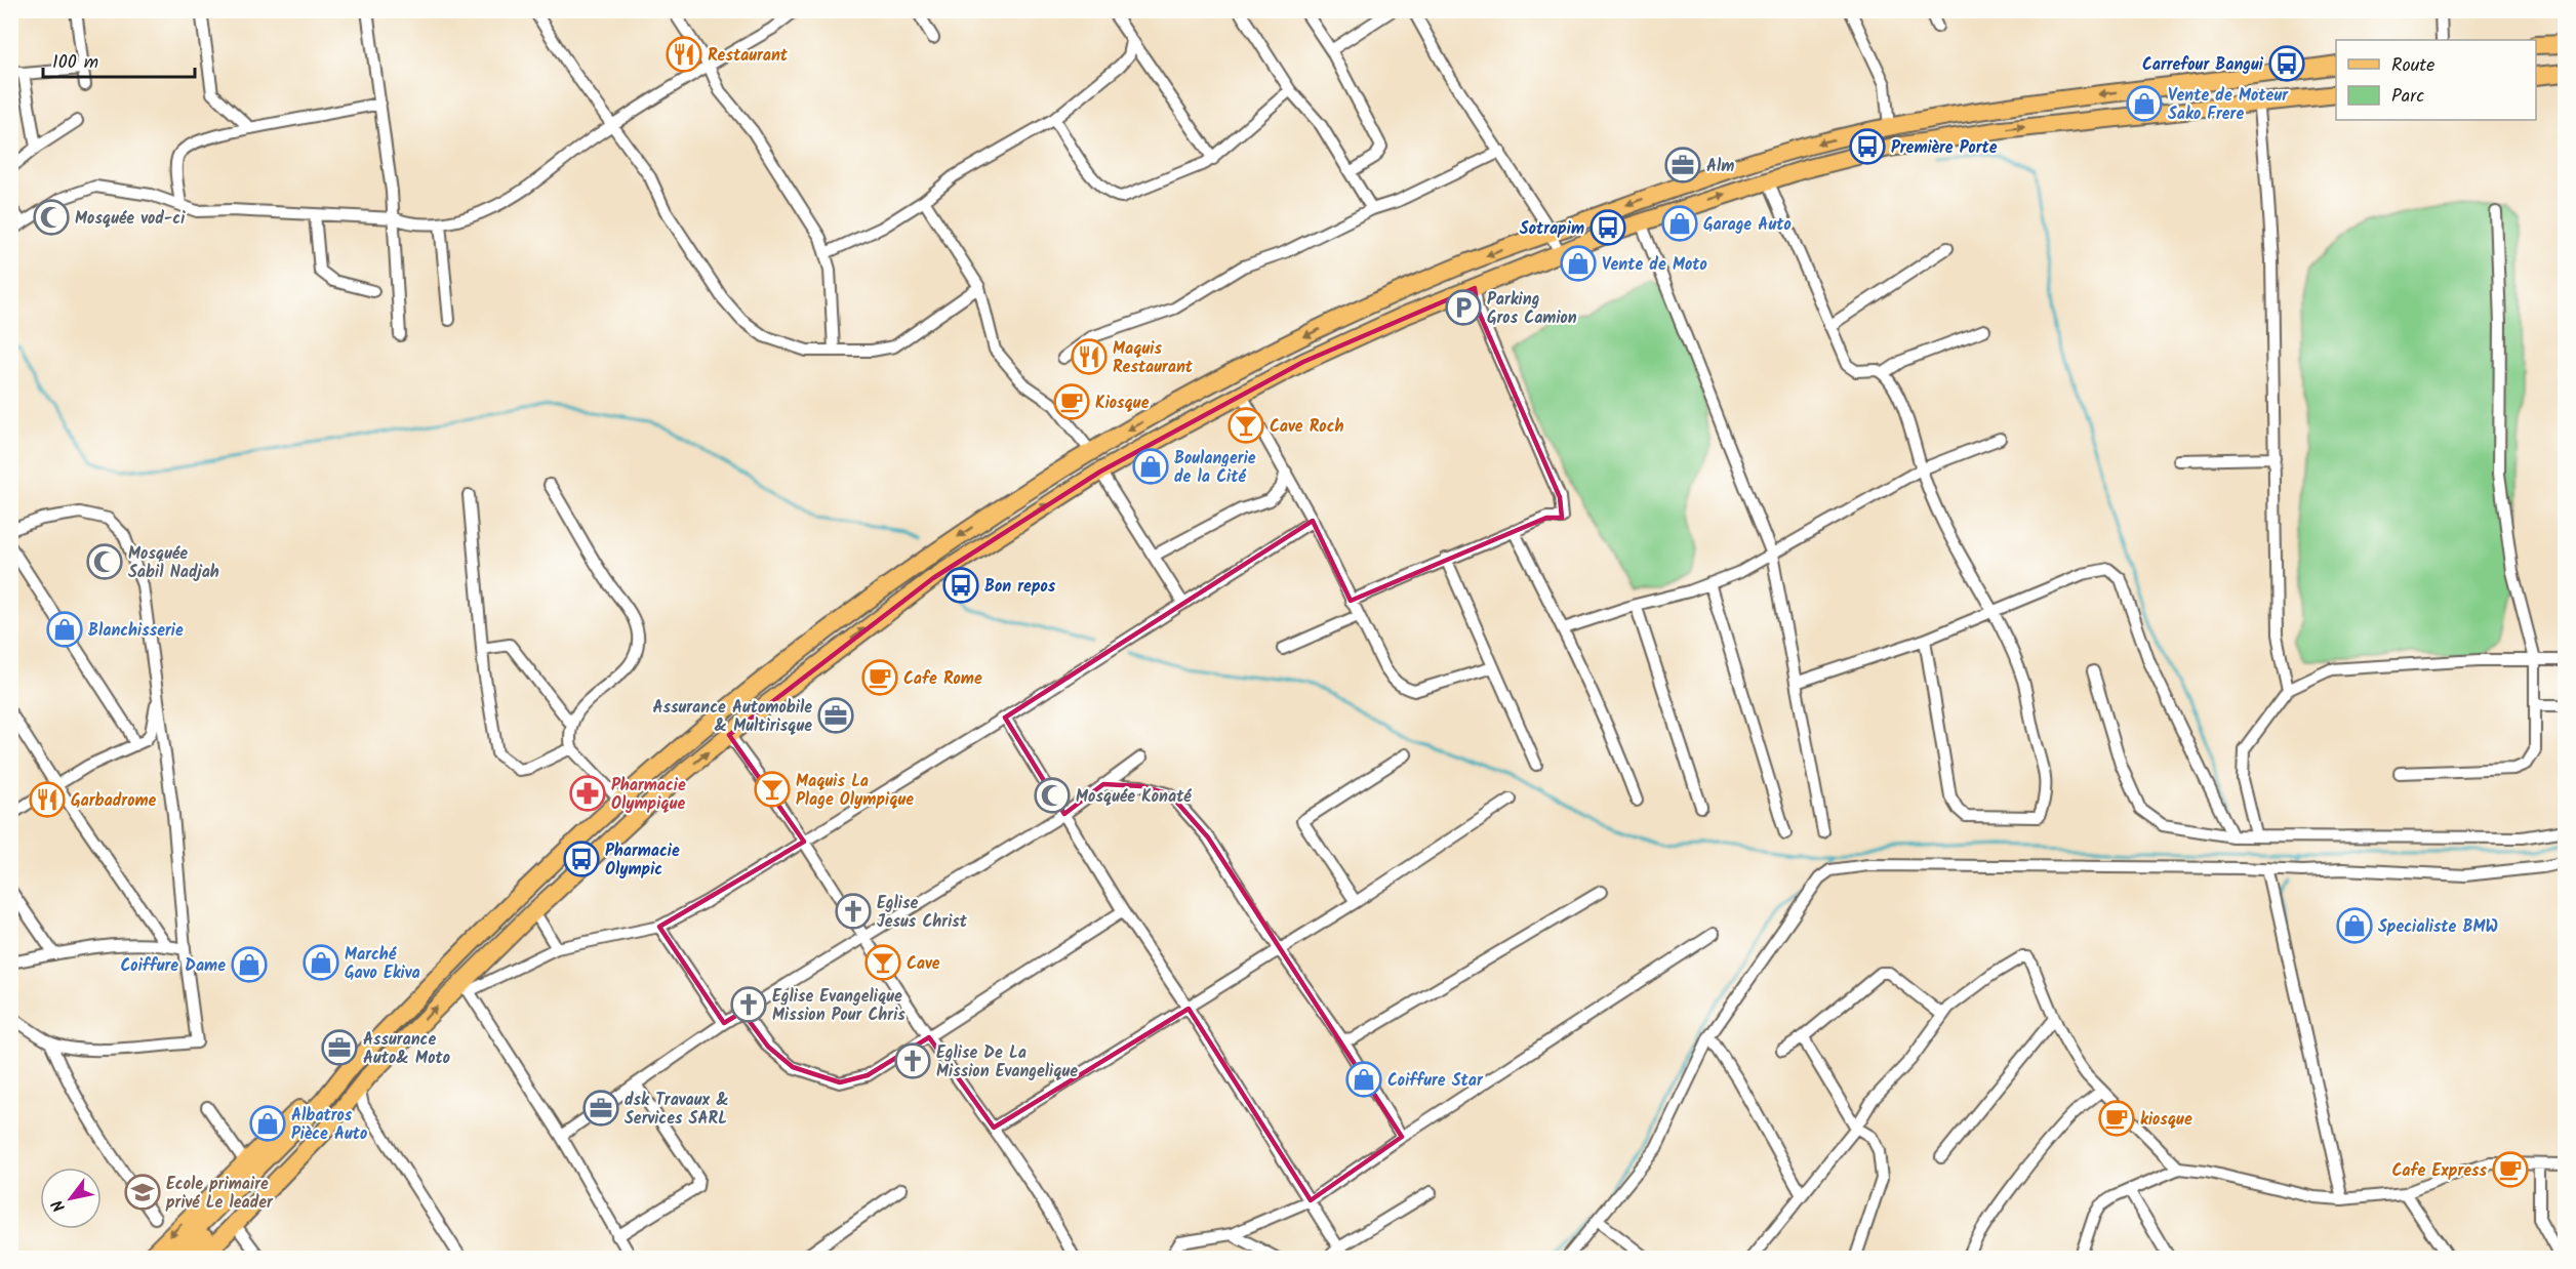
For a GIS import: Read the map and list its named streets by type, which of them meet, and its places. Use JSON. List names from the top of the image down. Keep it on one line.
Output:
{"places":{"restaurant":["Restaurant","Maquis Restaurant","Garbadrome"],"bus stop":["Carrefour Bangui","Première Porte","Sotrapim","Bon repos","Pharmacie Olympic"],"shop":["Vente de Moteur Sako Frere","Garage Auto","Vente de Moto","Boulangerie de la Cité","Blanchisserie","Specialiste BMW","Marché Gavo Ekiva","Coiffure Dame","Coiffure Star","Albatros Pièce Auto"],"office":["Alm","Assurance Automobile & Multirisque","Assurance Auto& Moto","dsk Travaux & Services SARL"],"mosque":["Mosquée vod-ci","Mosquée Sabil Nadjah","Mosquée Konaté"],"parking":["Parking Gros Camion"],"cafe":["Kiosque","Cafe Rome","kiosque","Cafe Express"],"bar":["Cave Roch","Maquis La Plage Olympique","Cave"],"pharmacy":["Pharmacie Olympique"],"church":["Eglise Jesus Christ","Eglise Evangelique Mission Pour Chris","Eglise De La Mission Evangelique"],"school or university":["Ecole primaire privé Le leader"]},"legend":["Route","Parc"],"scale_bar":"100 m","north":"bottom left"}
